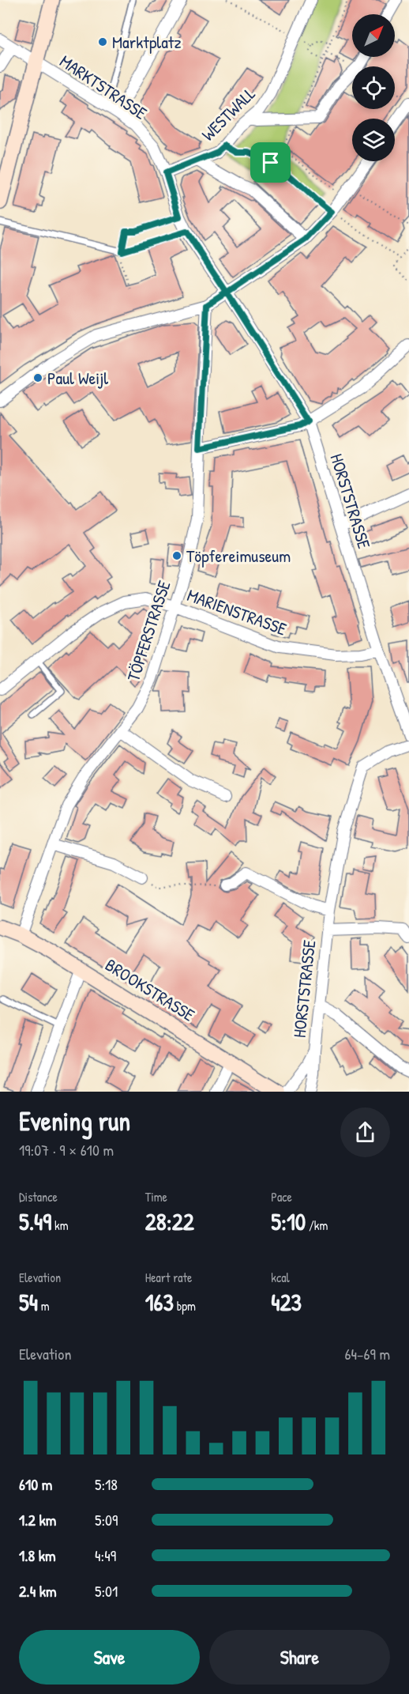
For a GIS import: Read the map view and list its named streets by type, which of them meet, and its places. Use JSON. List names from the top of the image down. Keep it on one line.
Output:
{"streets":{"main road":["BROOKSTRASSE"],"street":["MARKTSTRASSE","WESTWALL","HORSTSTRASSE","MARIENSTRASSE","TÖPFERSTRASSE"]},"crossings":[["MARKTSTRASSE","WESTWALL"],["MARKTSTRASSE","HORSTSTRASSE"],["HORSTSTRASSE","MARIENSTRASSE"],["MARIENSTRASSE","TÖPFERSTRASSE"],["TÖPFERSTRASSE","BROOKSTRASSE"]],"places":["Marktplatz","Paul Weijl","Töpfereimuseum"],"north":"top right","page":{"heading":["Evening run","19:07 · 9 × 610 m"],"stats":[["Distance","5.49 km"],["Time","28:22"],["Pace","5:10 /km"],["Elevation","54 m"],["Heart rate","163 bpm"],["kcal","423"]],"chart":["Elevation","64–69 m"],"list":[{"name":"610 m","note":"5:18"},{"name":"1.2 km","note":"5:09"},{"name":"1.8 km","note":"4:49"},{"name":"2.4 km","note":"5:01"}],"buttons":["Save","Share"]}}
